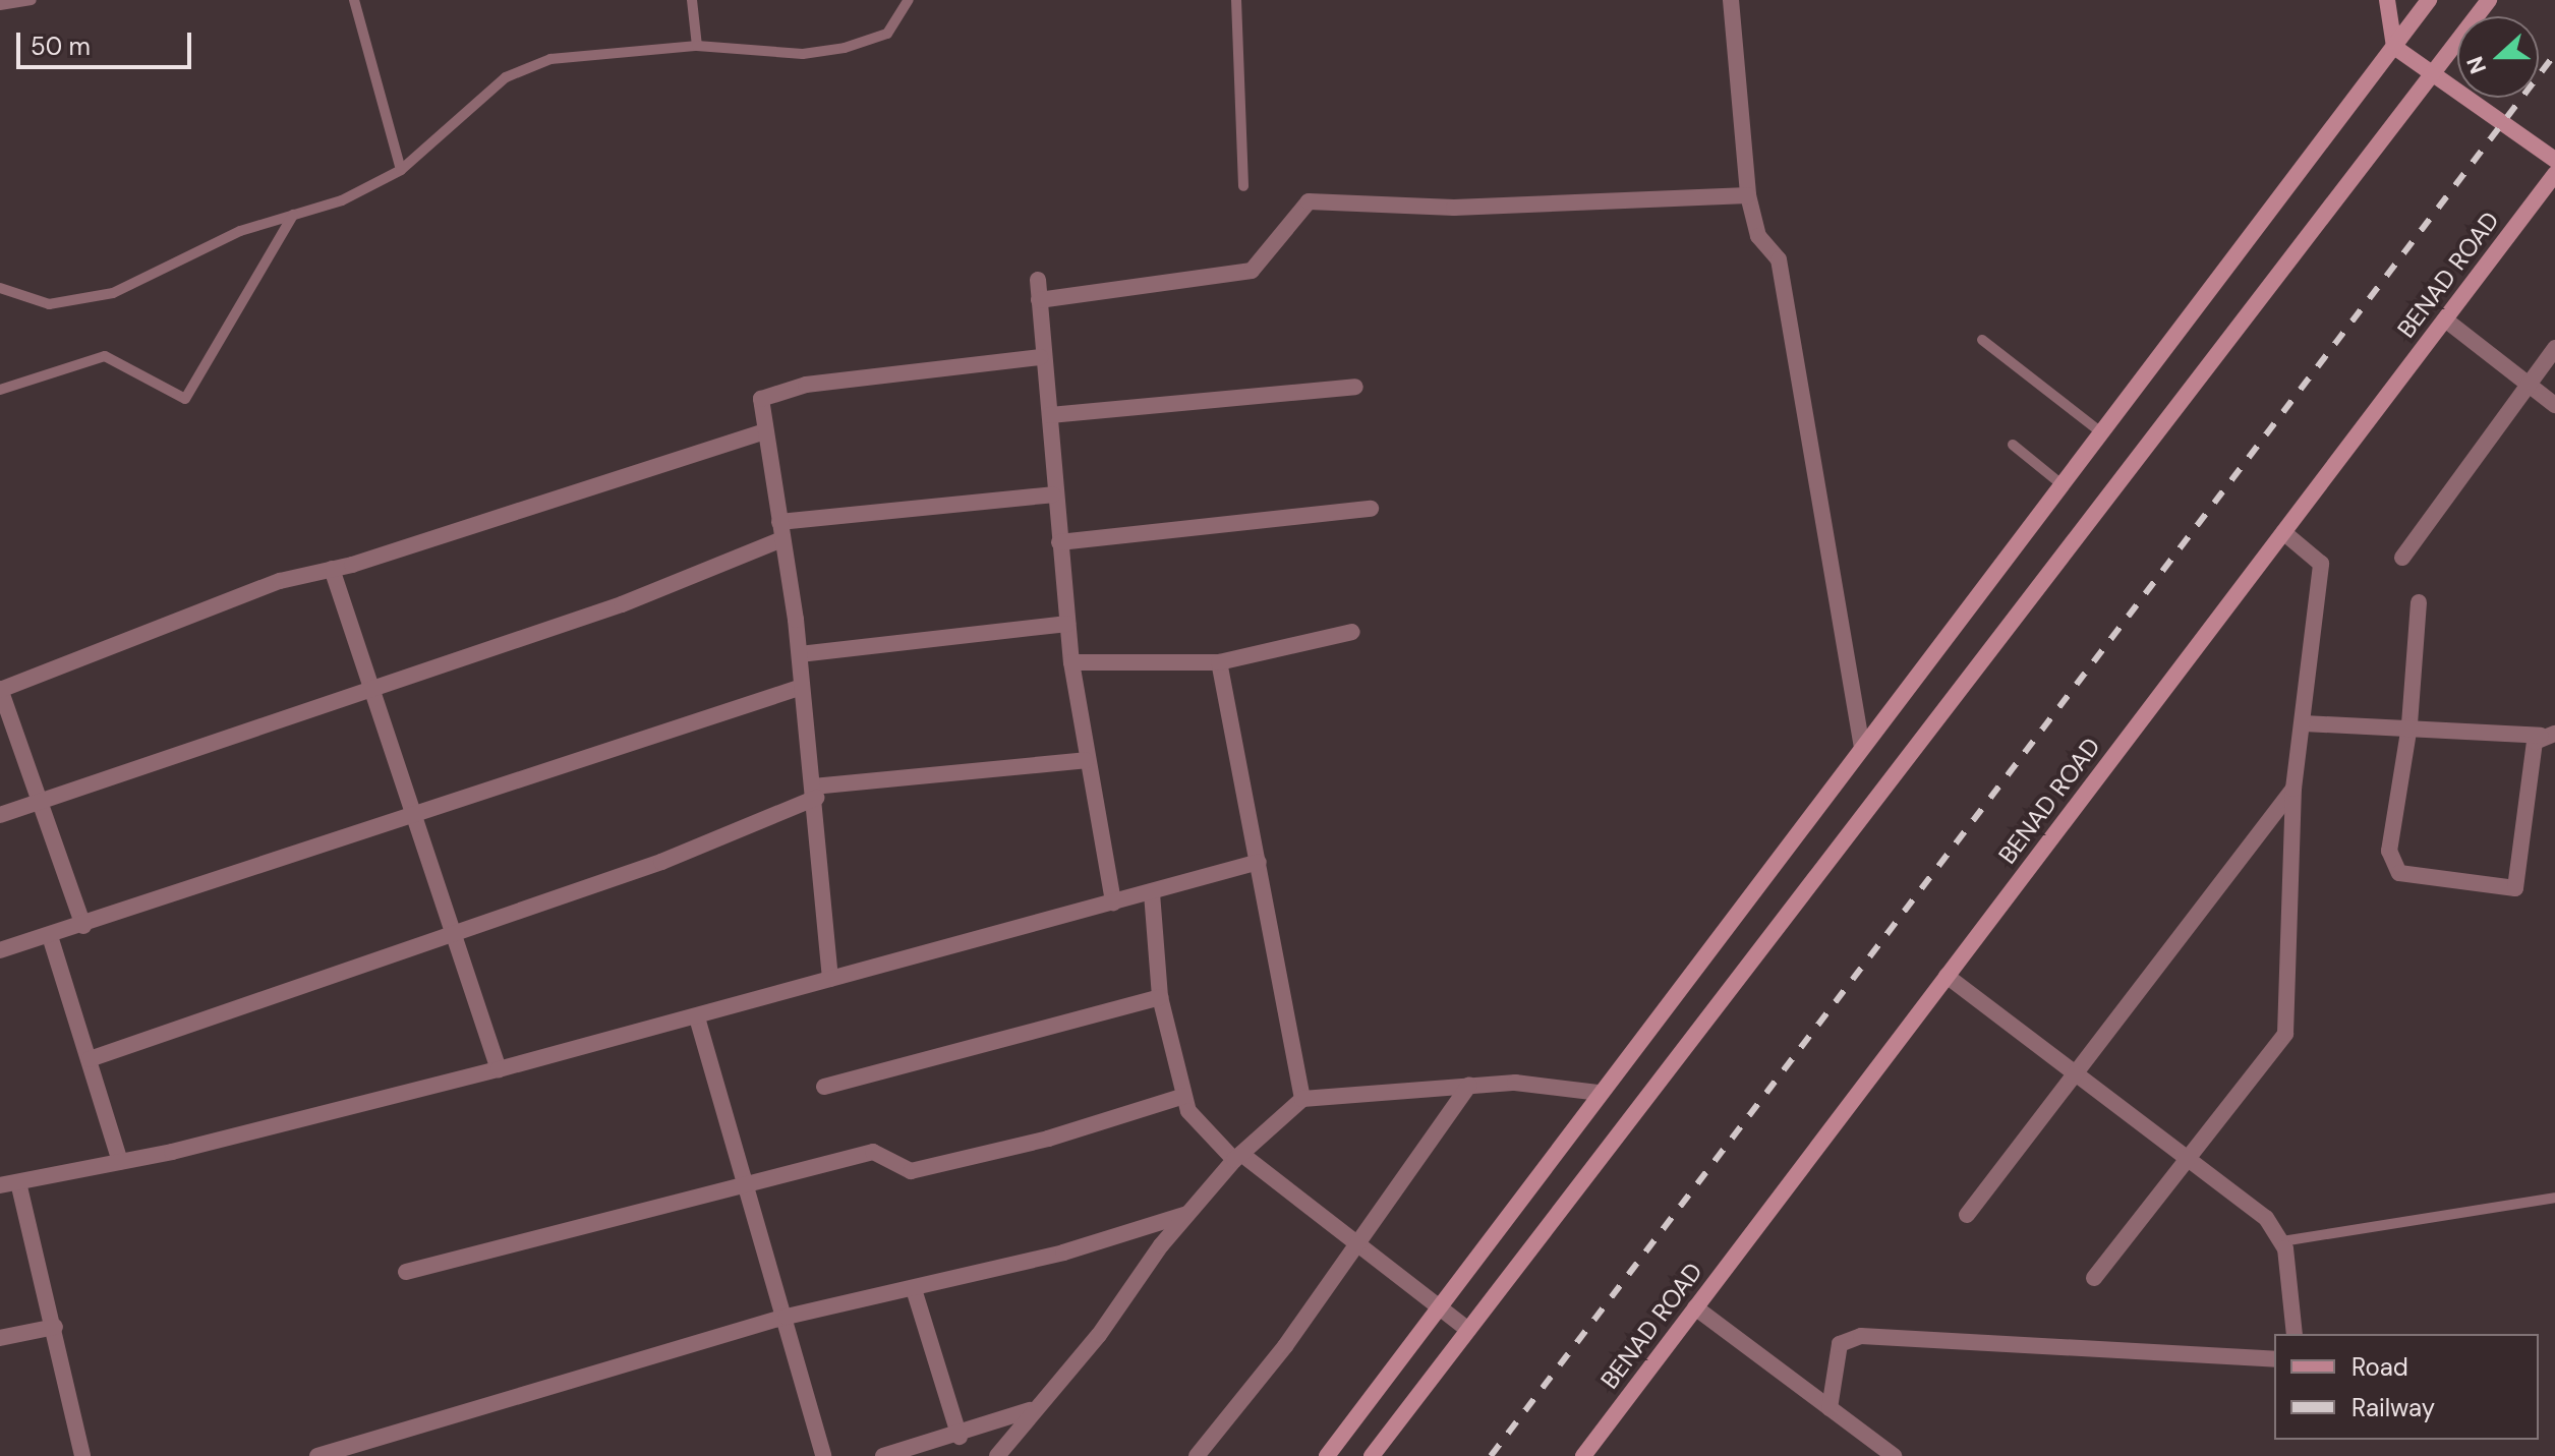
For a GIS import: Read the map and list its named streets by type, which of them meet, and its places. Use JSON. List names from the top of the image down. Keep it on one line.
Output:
{"streets":{"street":["BENAD ROAD"]},"legend":["Road","Railway"],"scale_bar":"50 m","north":"left"}
